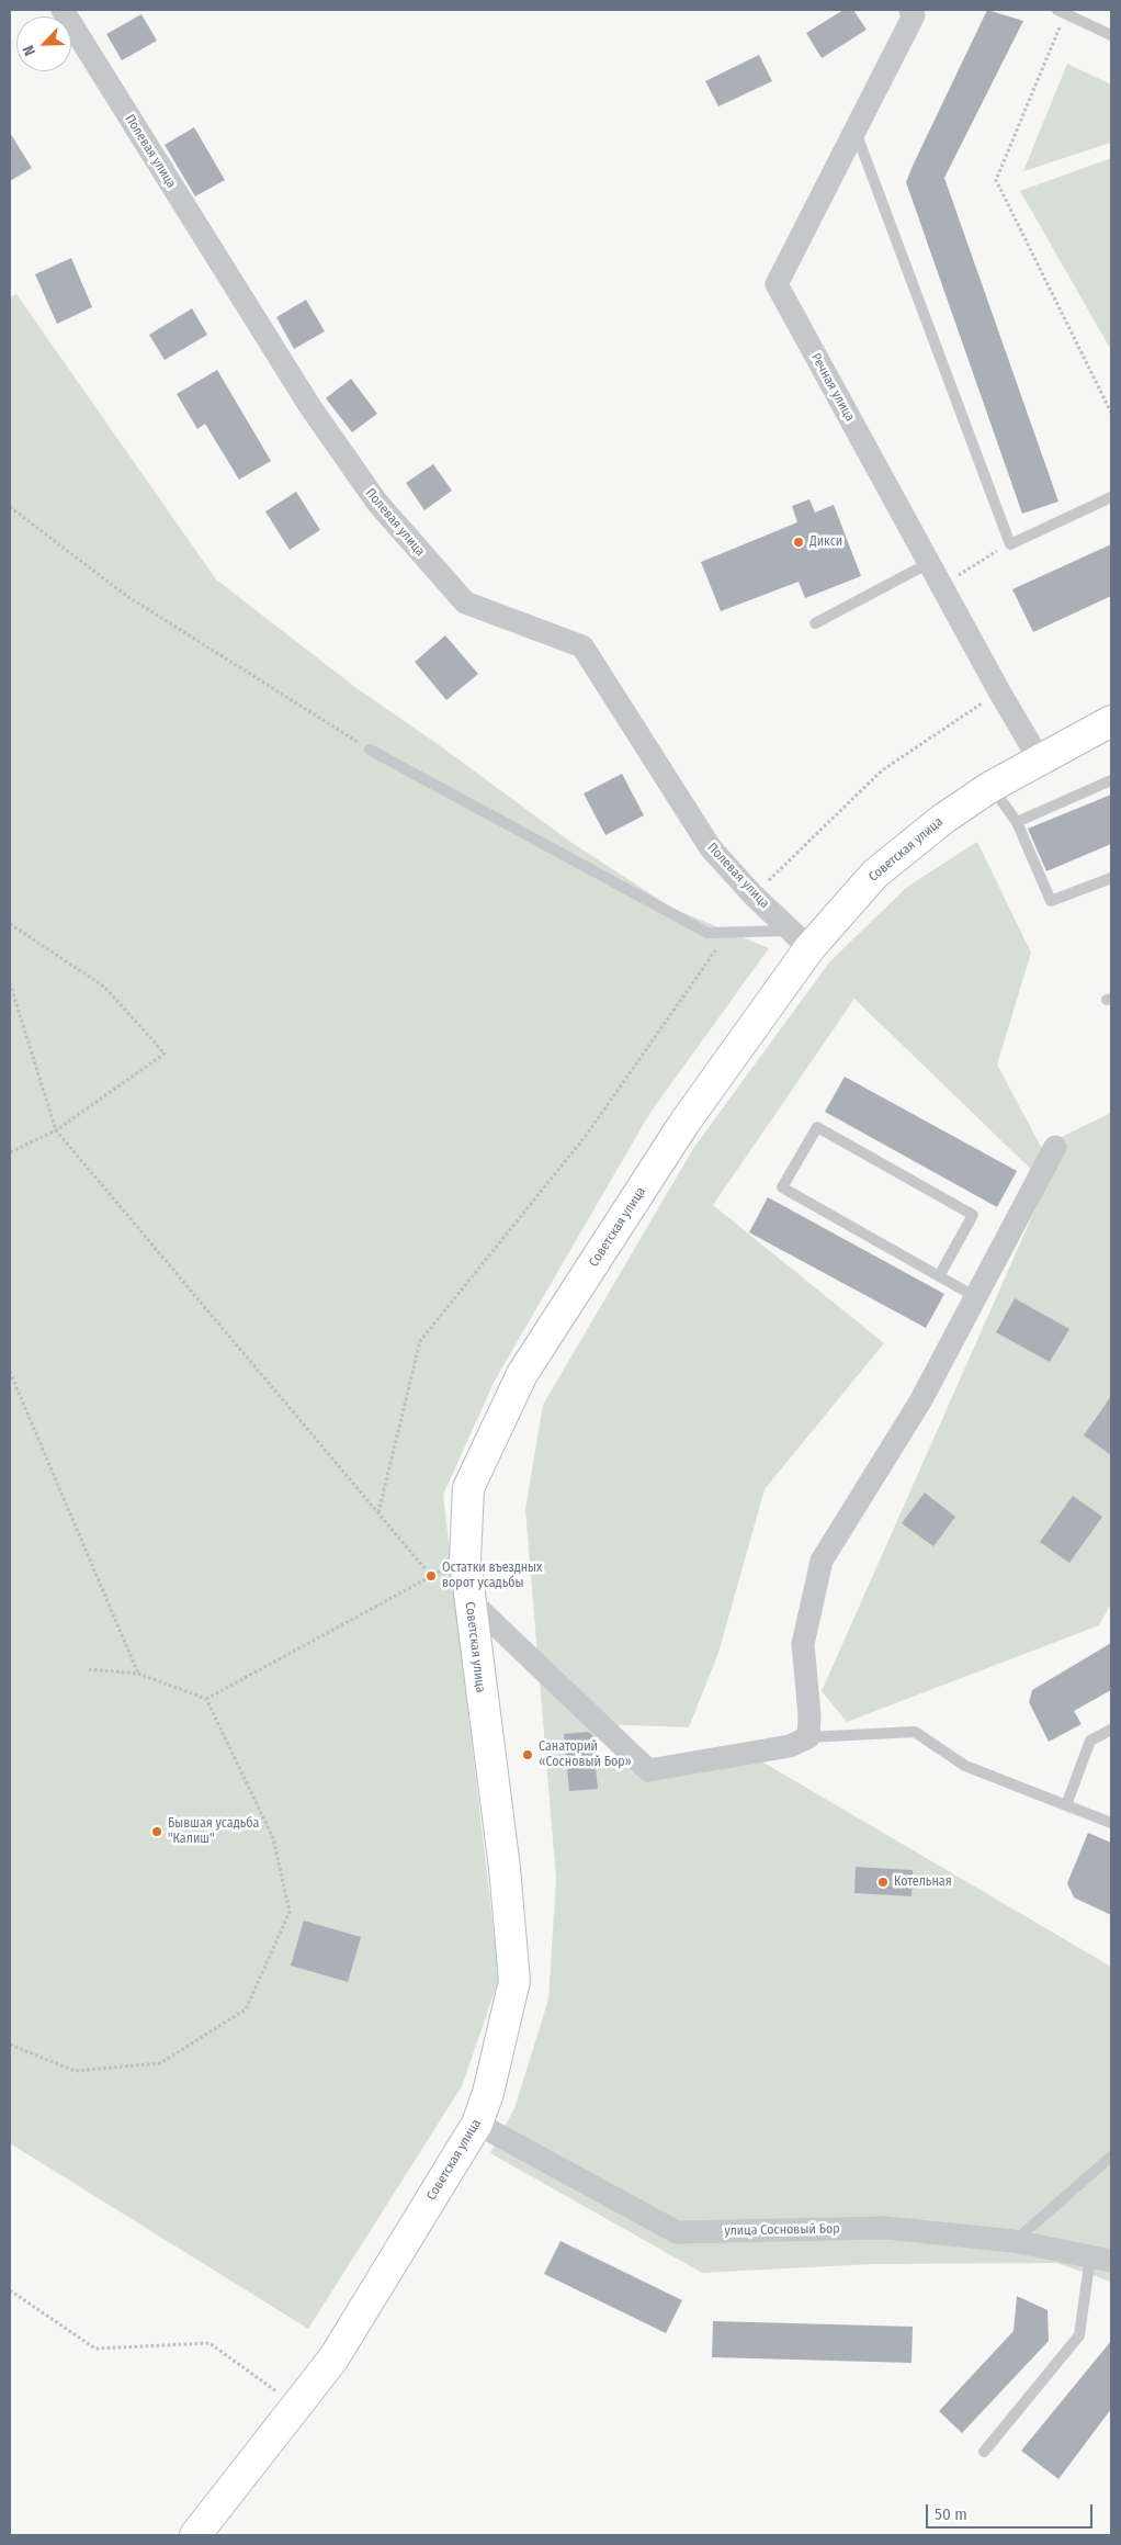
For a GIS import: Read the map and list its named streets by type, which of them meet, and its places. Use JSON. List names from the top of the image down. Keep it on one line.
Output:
{"streets":{"main road":["Советская улица"],"street":["Полевая улица","Речная улица","улица Сосновый Бор"]},"crossings":[["Полевая улица","Советская улица"],["Речная улица","Советская улица"],["Советская улица","улица Сосновый Бор"]],"places":["Дикси","Остатки въездных ворот усадьбы","Санаторий «Сосновый Бор»","Бывшая усадьба \"Калиш\"","Котельная"],"scale_bar":"50 m","north":"bottom left"}
